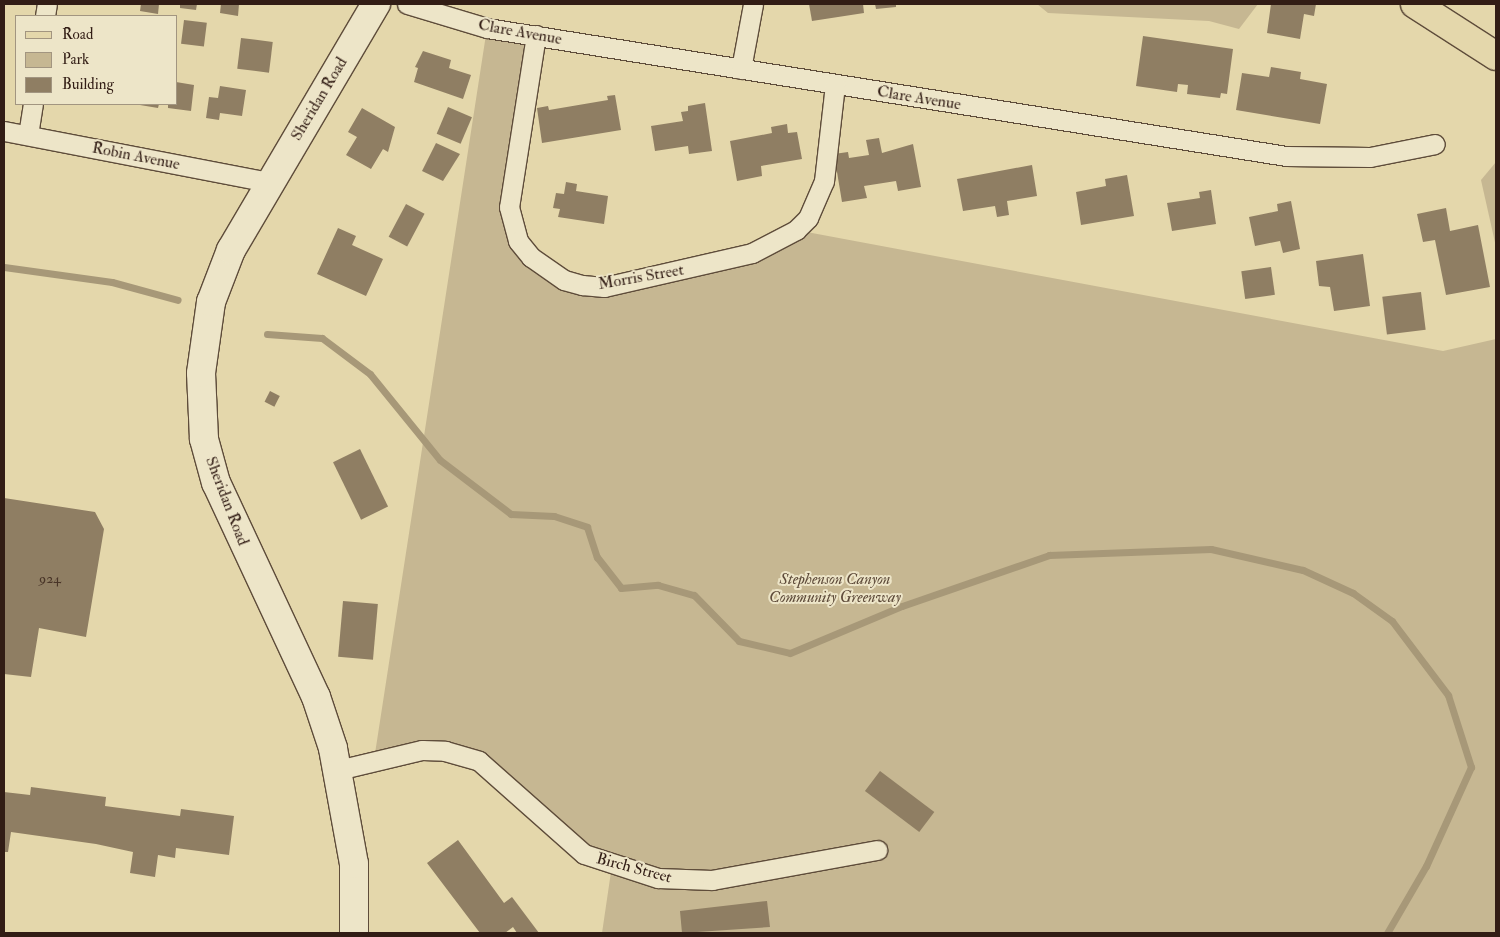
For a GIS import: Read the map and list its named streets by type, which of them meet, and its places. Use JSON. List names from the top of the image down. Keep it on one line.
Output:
{"streets":{"main road":["Sheridan Road"],"street":["Clare Avenue","Robin Avenue","Morris Street","Birch Street"]},"crossings":[["Clare Avenue","Morris Street"],["Sheridan Road","Robin Avenue"],["Sheridan Road","Birch Street"]],"parks":["Stephenson Canyon Community Greenway"],"house_numbers":["924"],"legend":["Road","Park","Building"]}
